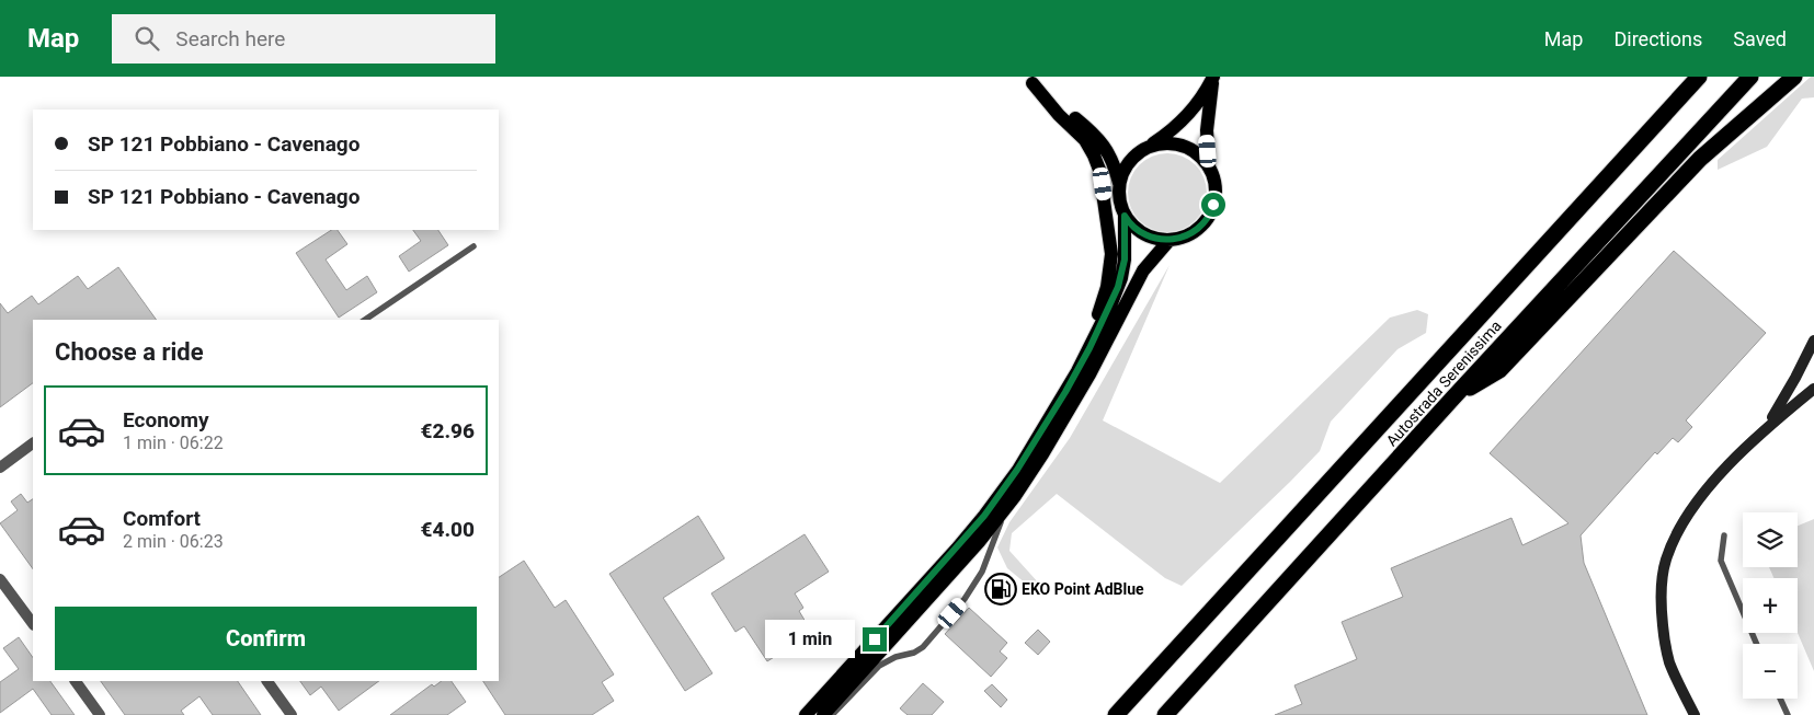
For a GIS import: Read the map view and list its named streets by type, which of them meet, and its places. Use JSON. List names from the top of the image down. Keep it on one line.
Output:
{"streets":{"highway":["Autostrada Serenissima"]},"places":{"fuel station":["EKO Point AdBlue"]},"page":{"header":"Map","search":"Search here","nav":["Map","Directions","Saved"],"banner":["SP 121 Pobbiano - Cavenago","SP 121 Pobbiano - Cavenago"],"heading":"Choose a ride","list":[{"name":"Economy","note":"1 min · 06:22","value":"€2.96"},{"name":"Comfort","note":"2 min · 06:23","value":"€4.00"}],"map_buttons":["+","−"],"buttons":"Confirm","bubble":"1 min"}}
